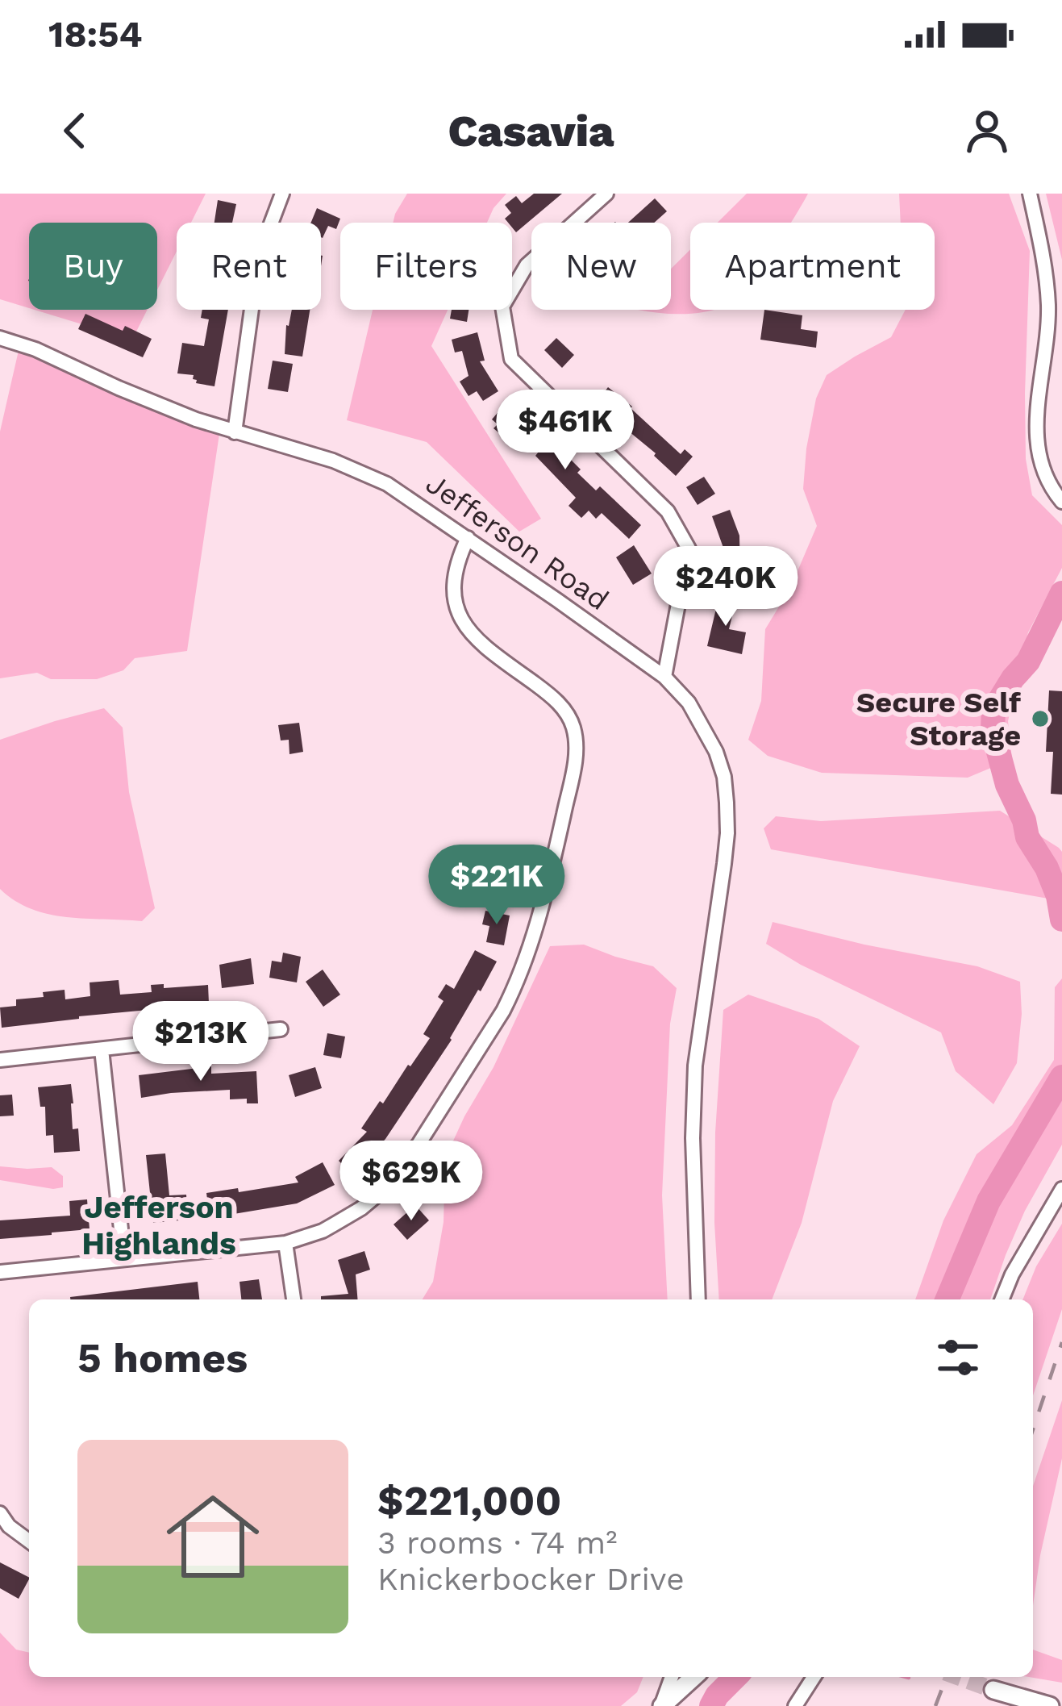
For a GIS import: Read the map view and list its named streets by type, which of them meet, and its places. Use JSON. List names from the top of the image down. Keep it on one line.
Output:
{"streets":{"street":["Jefferson Road"]},"districts":["Jefferson Highlands"],"places":["Secure Self Storage"],"page":{"status":"18:54","header":"Casavia","chip":["Buy","Rent","Filters","New","Apartment"],"price":["$461K","$240K","$221K","$213K","$629K"],"heading":"5 homes","list":[{"name":"$221,000","note":"3 rooms · 74 m² · Knickerbocker Drive"}]}}
